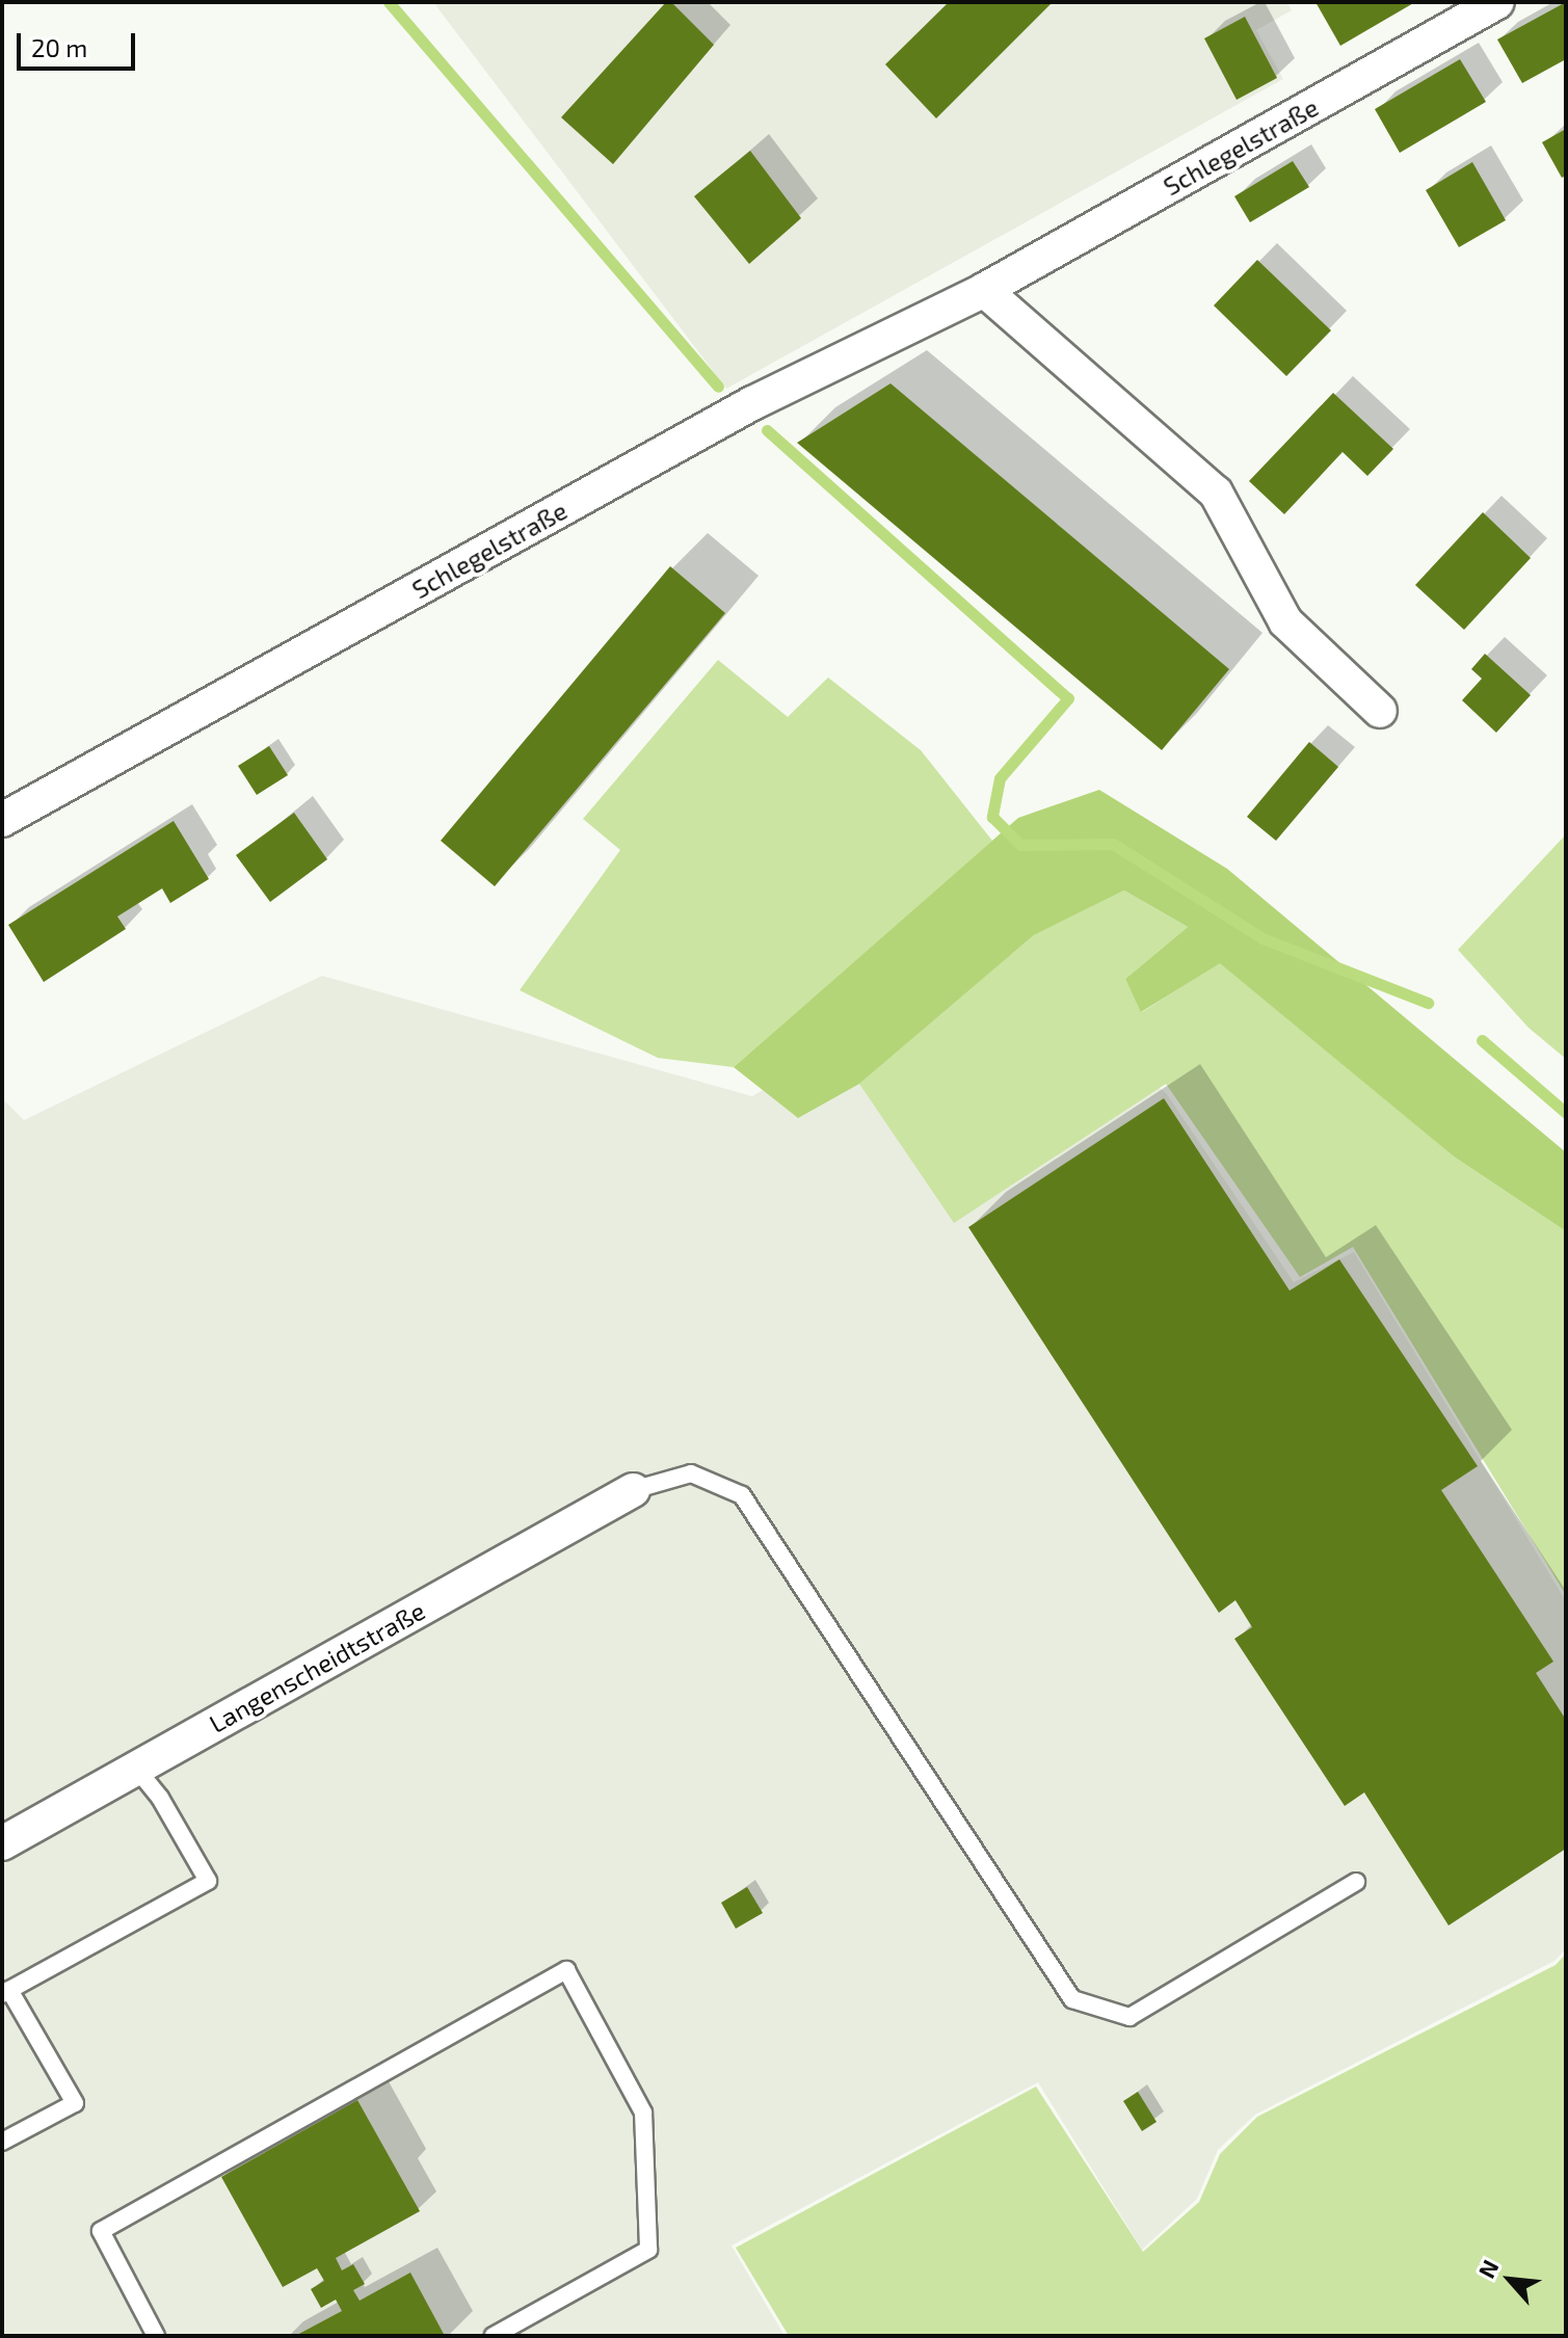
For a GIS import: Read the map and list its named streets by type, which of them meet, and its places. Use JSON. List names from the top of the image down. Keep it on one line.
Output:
{"streets":{"street":["Schlegelstraße","Langenscheidtstraße"]},"scale_bar":"20 m","north":"top left"}
